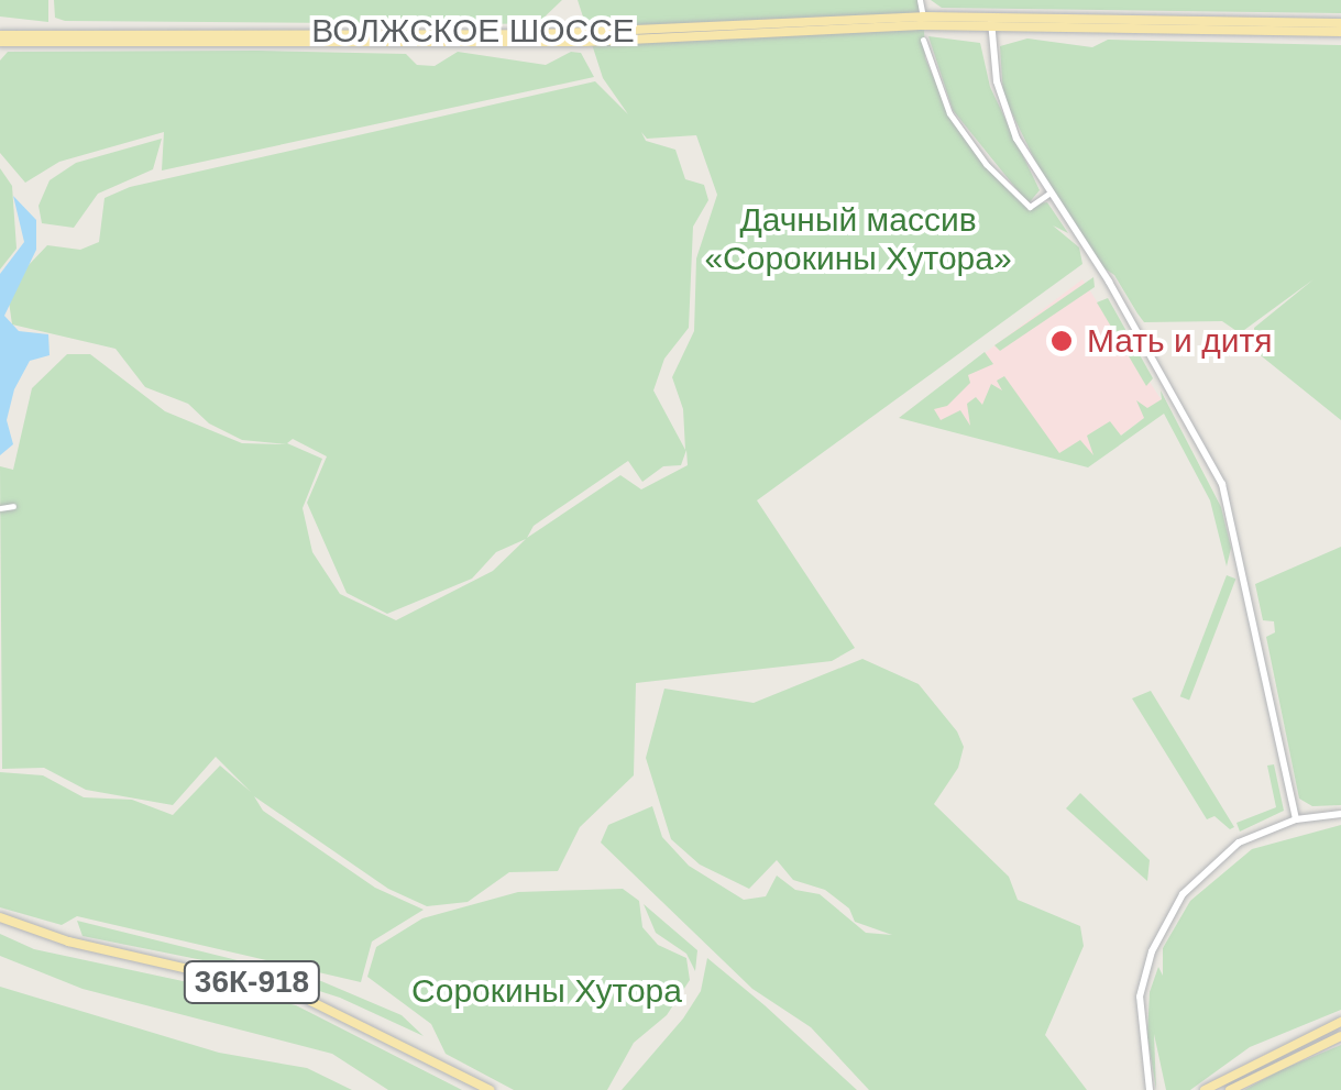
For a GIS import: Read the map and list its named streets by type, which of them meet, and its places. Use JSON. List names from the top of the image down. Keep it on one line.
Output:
{"streets":{"main road":["ВОЛЖСКОЕ ШОССЕ","36К-918"]},"parks":["Дачный массив «Сорокины Хутора»","Сорокины Хутора"],"places":["Мать и дитя"]}
